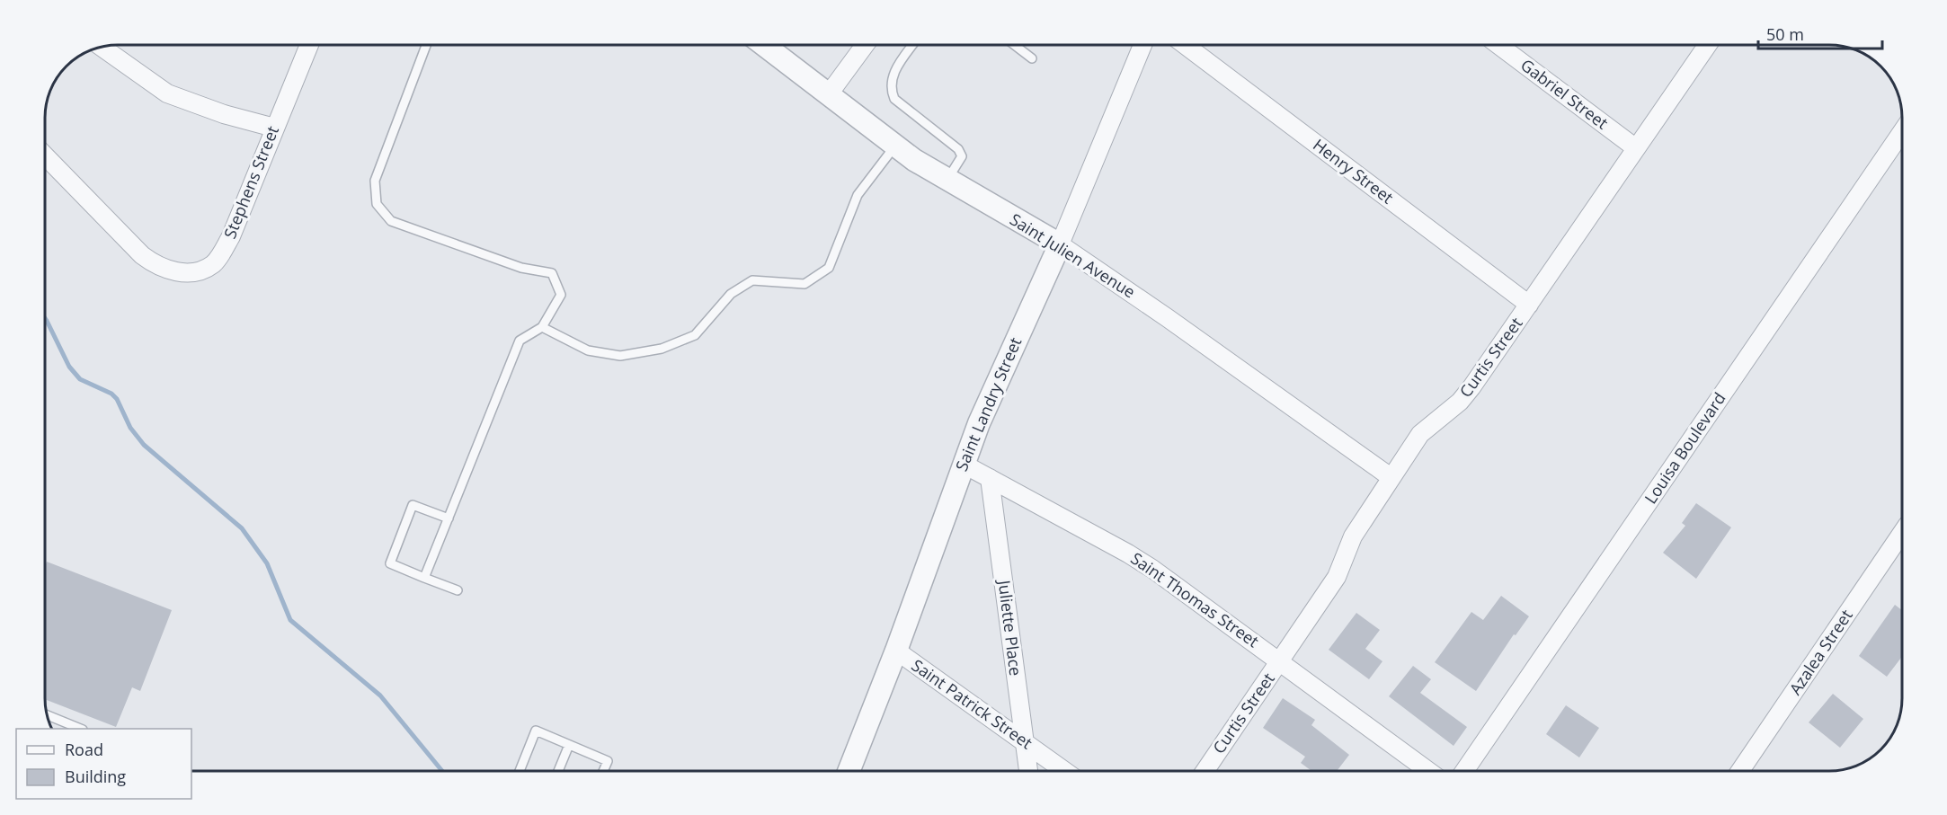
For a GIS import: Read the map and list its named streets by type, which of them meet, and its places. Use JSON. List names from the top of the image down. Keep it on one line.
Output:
{"streets":{"street":["Gabriel Street","Henry Street","Stephens Street","Saint Julien Avenue","Curtis Street","Saint Landry Street","Louisa Boulevard","Saint Thomas Street","Juliette Place","Azalea Street","Saint Patrick Street"]},"crossings":[["Gabriel Street","Curtis Street"],["Henry Street","Curtis Street"],["Saint Julien Avenue","Curtis Street"],["Saint Julien Avenue","Saint Landry Street"],["Curtis Street","Saint Thomas Street"],["Saint Landry Street","Saint Thomas Street"],["Saint Landry Street","Saint Patrick Street"],["Saint Thomas Street","Juliette Place"],["Juliette Place","Saint Patrick Street"]],"legend":["Road","Building"],"scale_bar":"50 m"}
